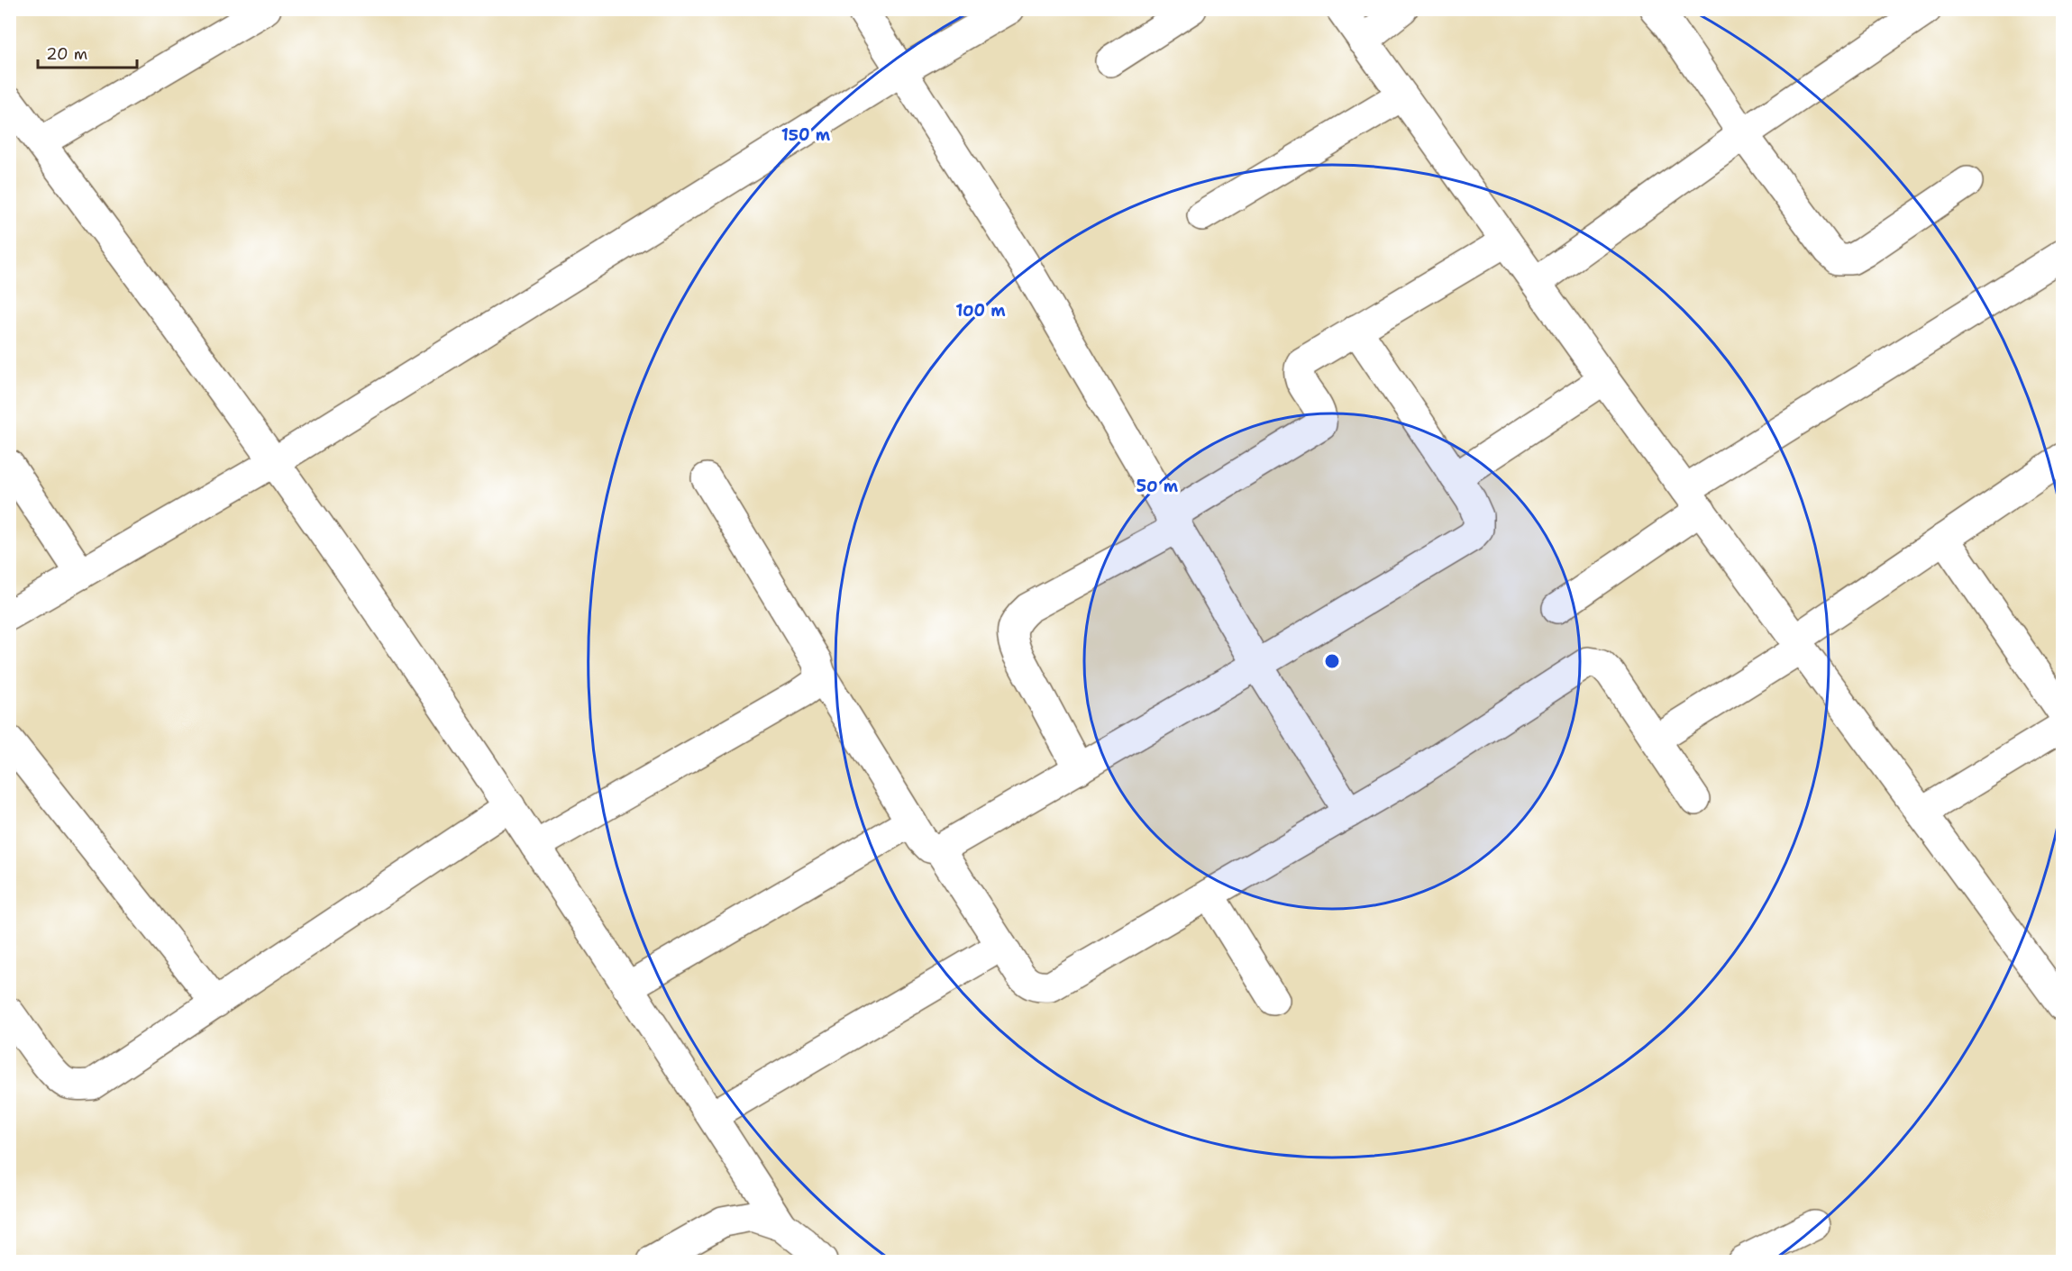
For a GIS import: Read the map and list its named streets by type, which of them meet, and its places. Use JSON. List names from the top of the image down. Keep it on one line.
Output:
{"scale_bar":"20 m","rings":["150 m","100 m","50 m"]}
